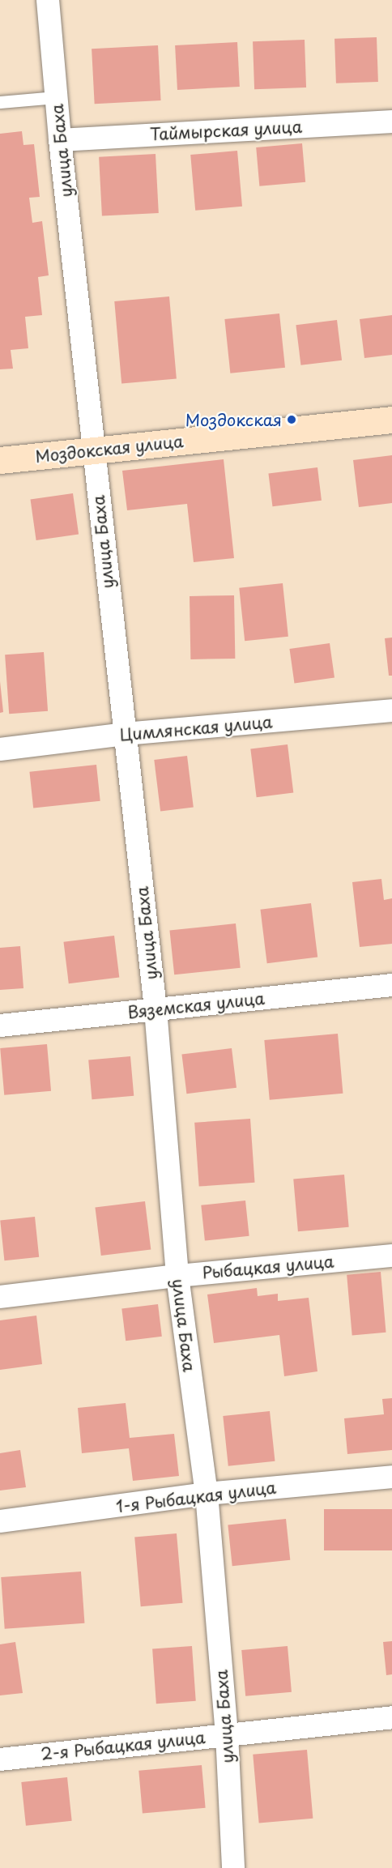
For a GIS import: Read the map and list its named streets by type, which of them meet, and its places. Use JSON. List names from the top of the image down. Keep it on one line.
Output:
{"streets":{"main road":["Моздокская улица"],"street":["Таймырская улица","улица Баха","Цимлянская улица","Вяземская улица","Рыбацкая улица","1-я Рыбацкая улица","2-я Рыбацкая улица"]},"crossings":[["Таймырская улица","улица Баха"],["улица Баха","Моздокская улица"],["улица Баха","Цимлянская улица"],["улица Баха","Вяземская улица"],["улица Баха","Рыбацкая улица"],["улица Баха","1-я Рыбацкая улица"],["улица Баха","2-я Рыбацкая улица"]],"places":["Моздокская"]}
